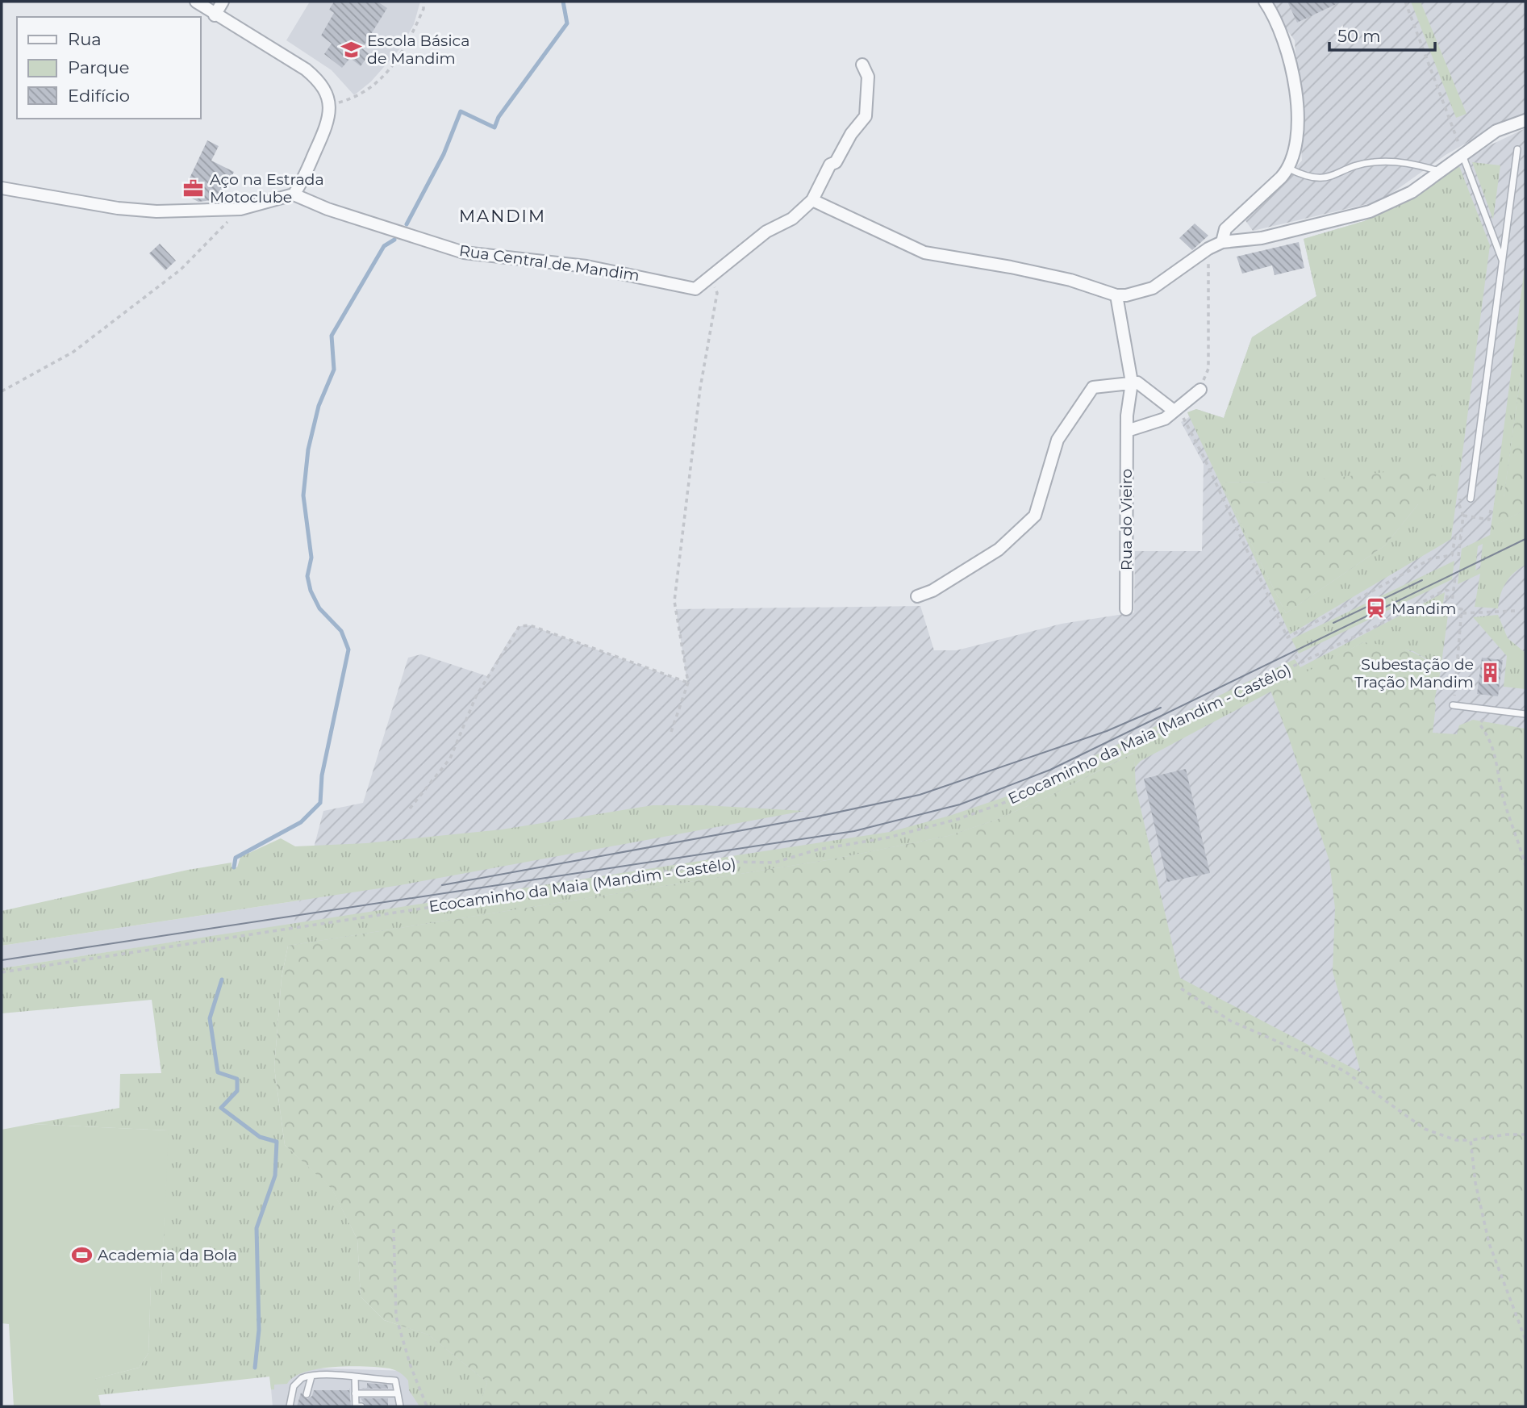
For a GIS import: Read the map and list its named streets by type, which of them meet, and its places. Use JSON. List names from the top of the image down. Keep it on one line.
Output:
{"streets":{"street":["Rua Central de Mandim","Rua do Vieiro"],"path":["Ecocaminho da Maia (Mandim - Castêlo)"]},"districts":["MANDIM"],"places":{"school or university":["Escola Básica de Mandim"],"office":["Aço na Estrada Motoclube"],"station":["Mandim"],"building":["Subestação de Tração Mandim"],"sports":["Academia da Bola"]},"legend":["Rua","Parque","Edifício"],"scale_bar":"50 m"}
